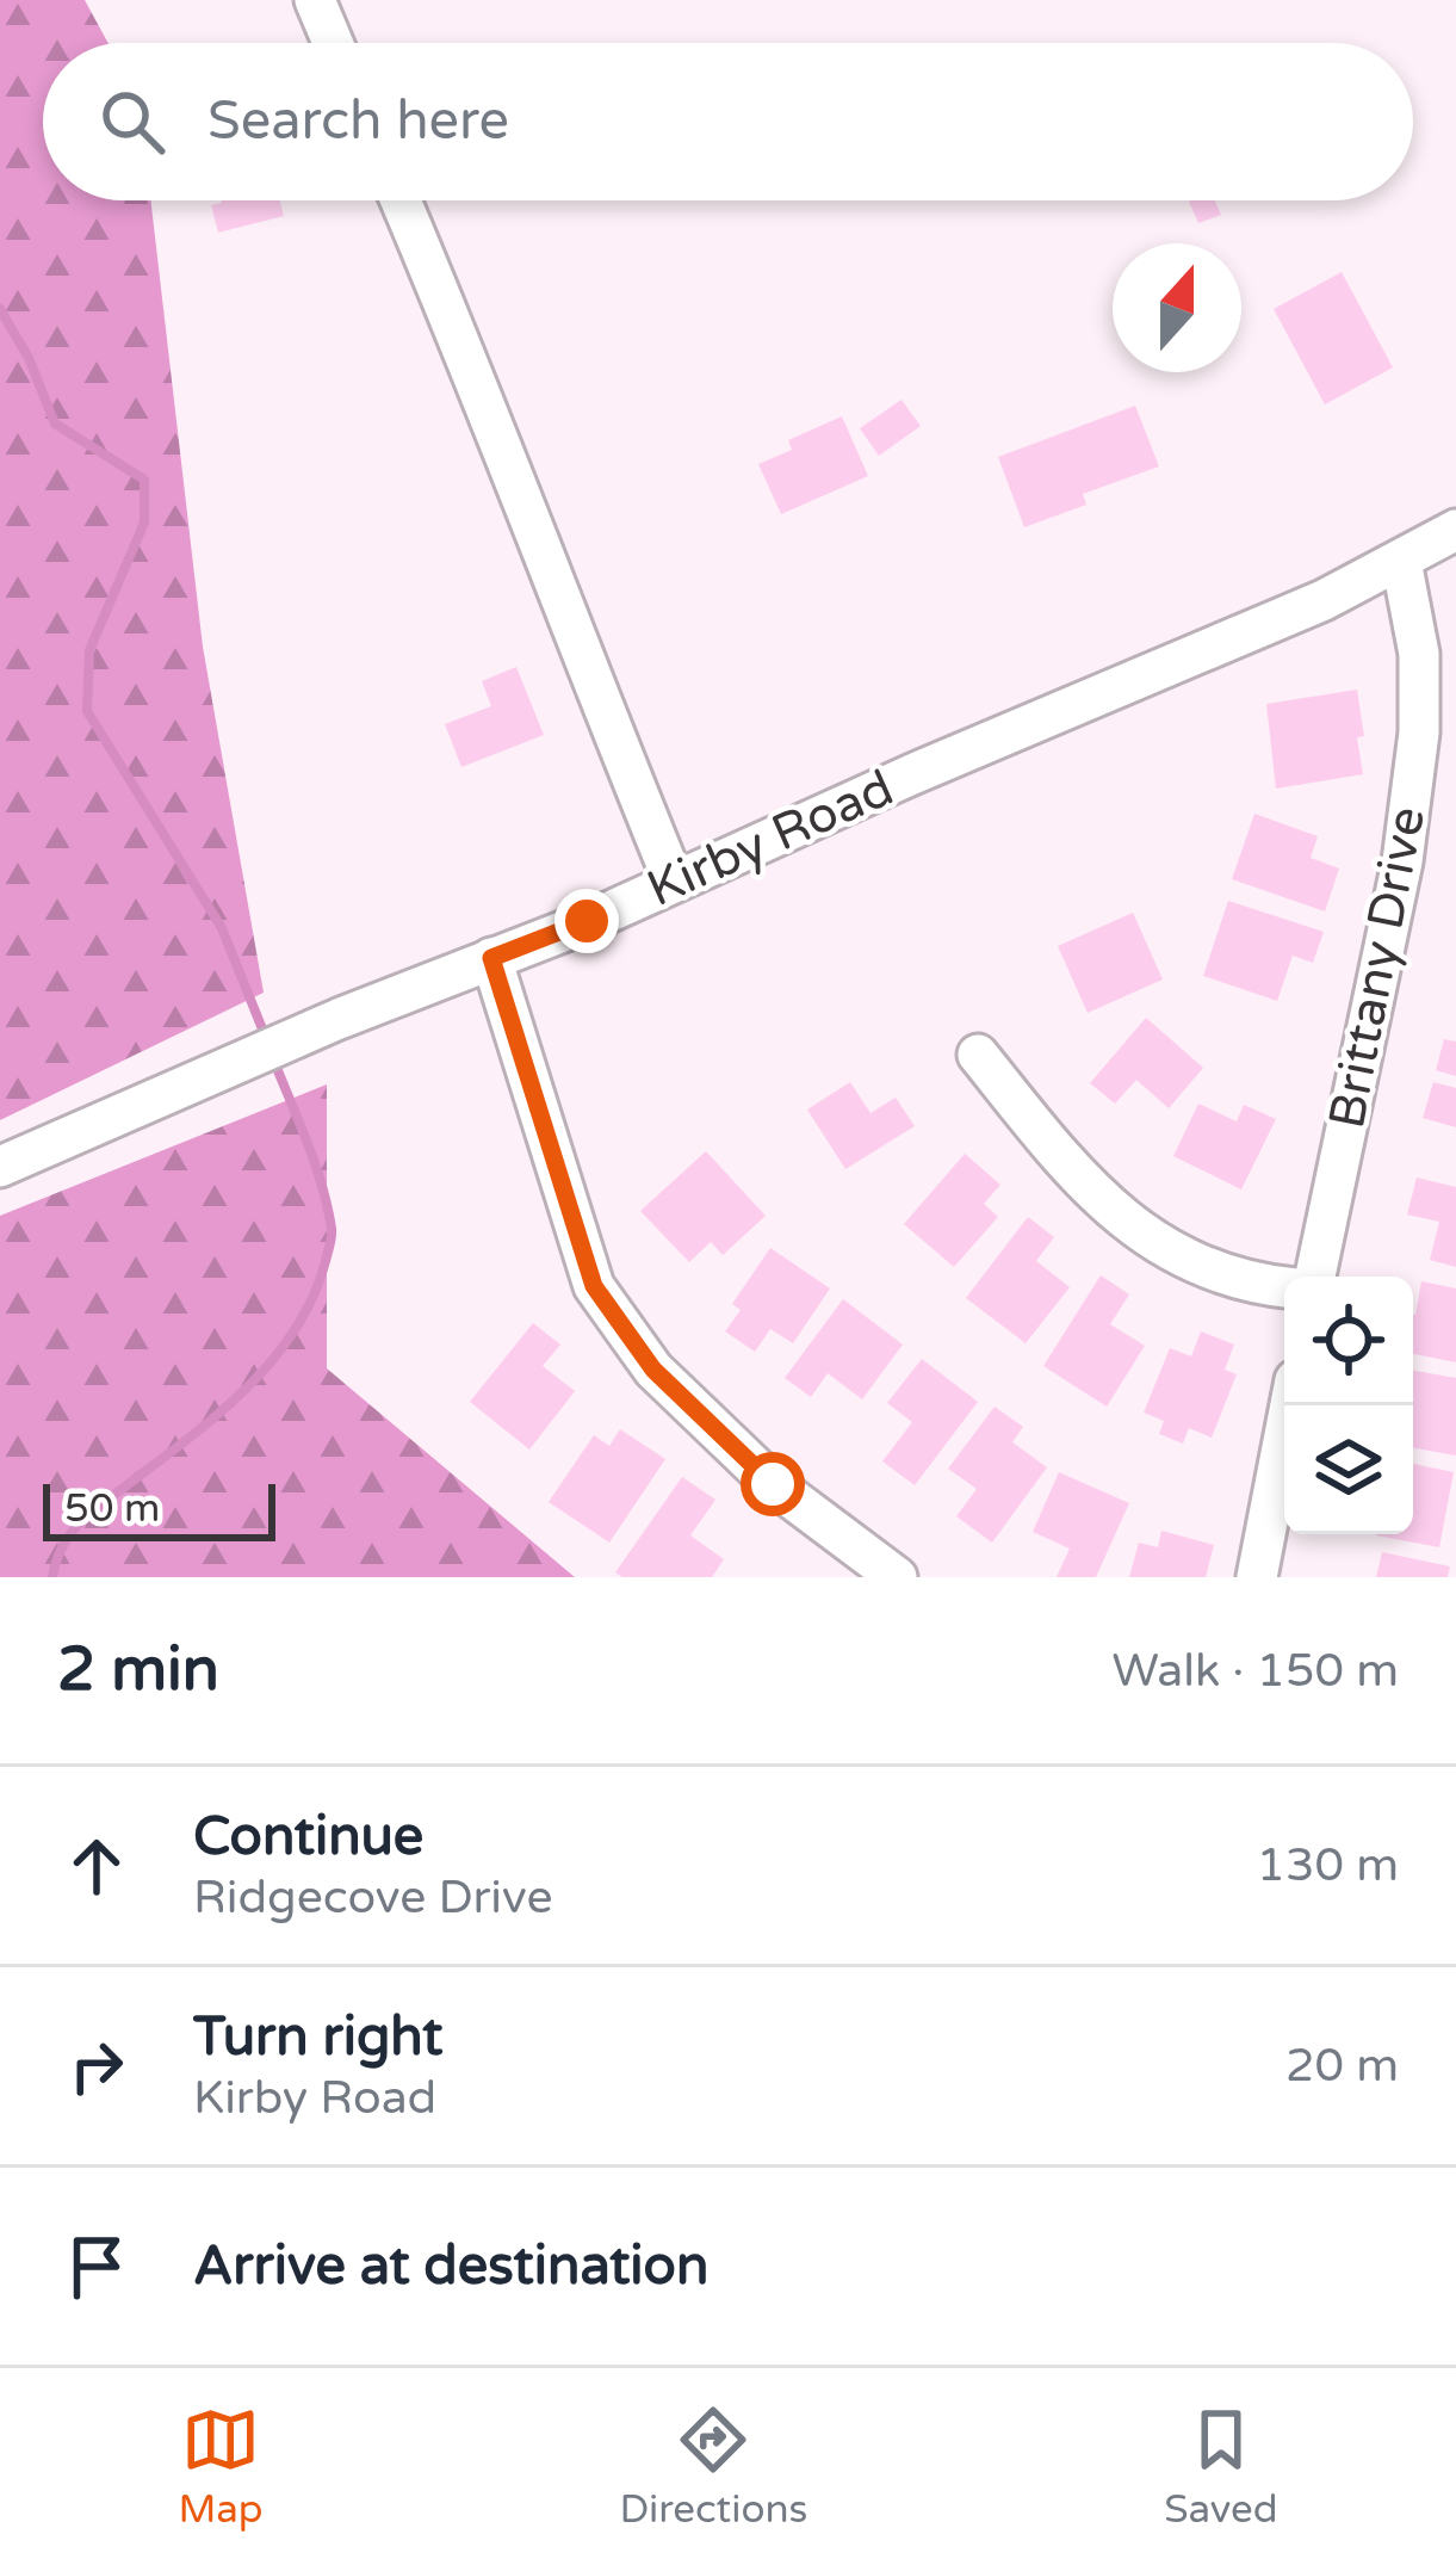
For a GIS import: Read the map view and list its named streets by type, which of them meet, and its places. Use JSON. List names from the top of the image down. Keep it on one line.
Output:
{"streets":{"street":["Kirby Road","Brittany Drive"]},"crossings":[["Kirby Road","Brittany Drive"]],"scale_bar":"50 m","north":"top","page":{"search":"Search here","scale":"50 m","heading":["2 min","Walk · 150 m"],"list":[["Continue","Ridgecove Drive","130 m"],["Turn right","Kirby Road","20 m"],"Arrive at destination"],"nav":["Map","Directions","Saved"]}}
